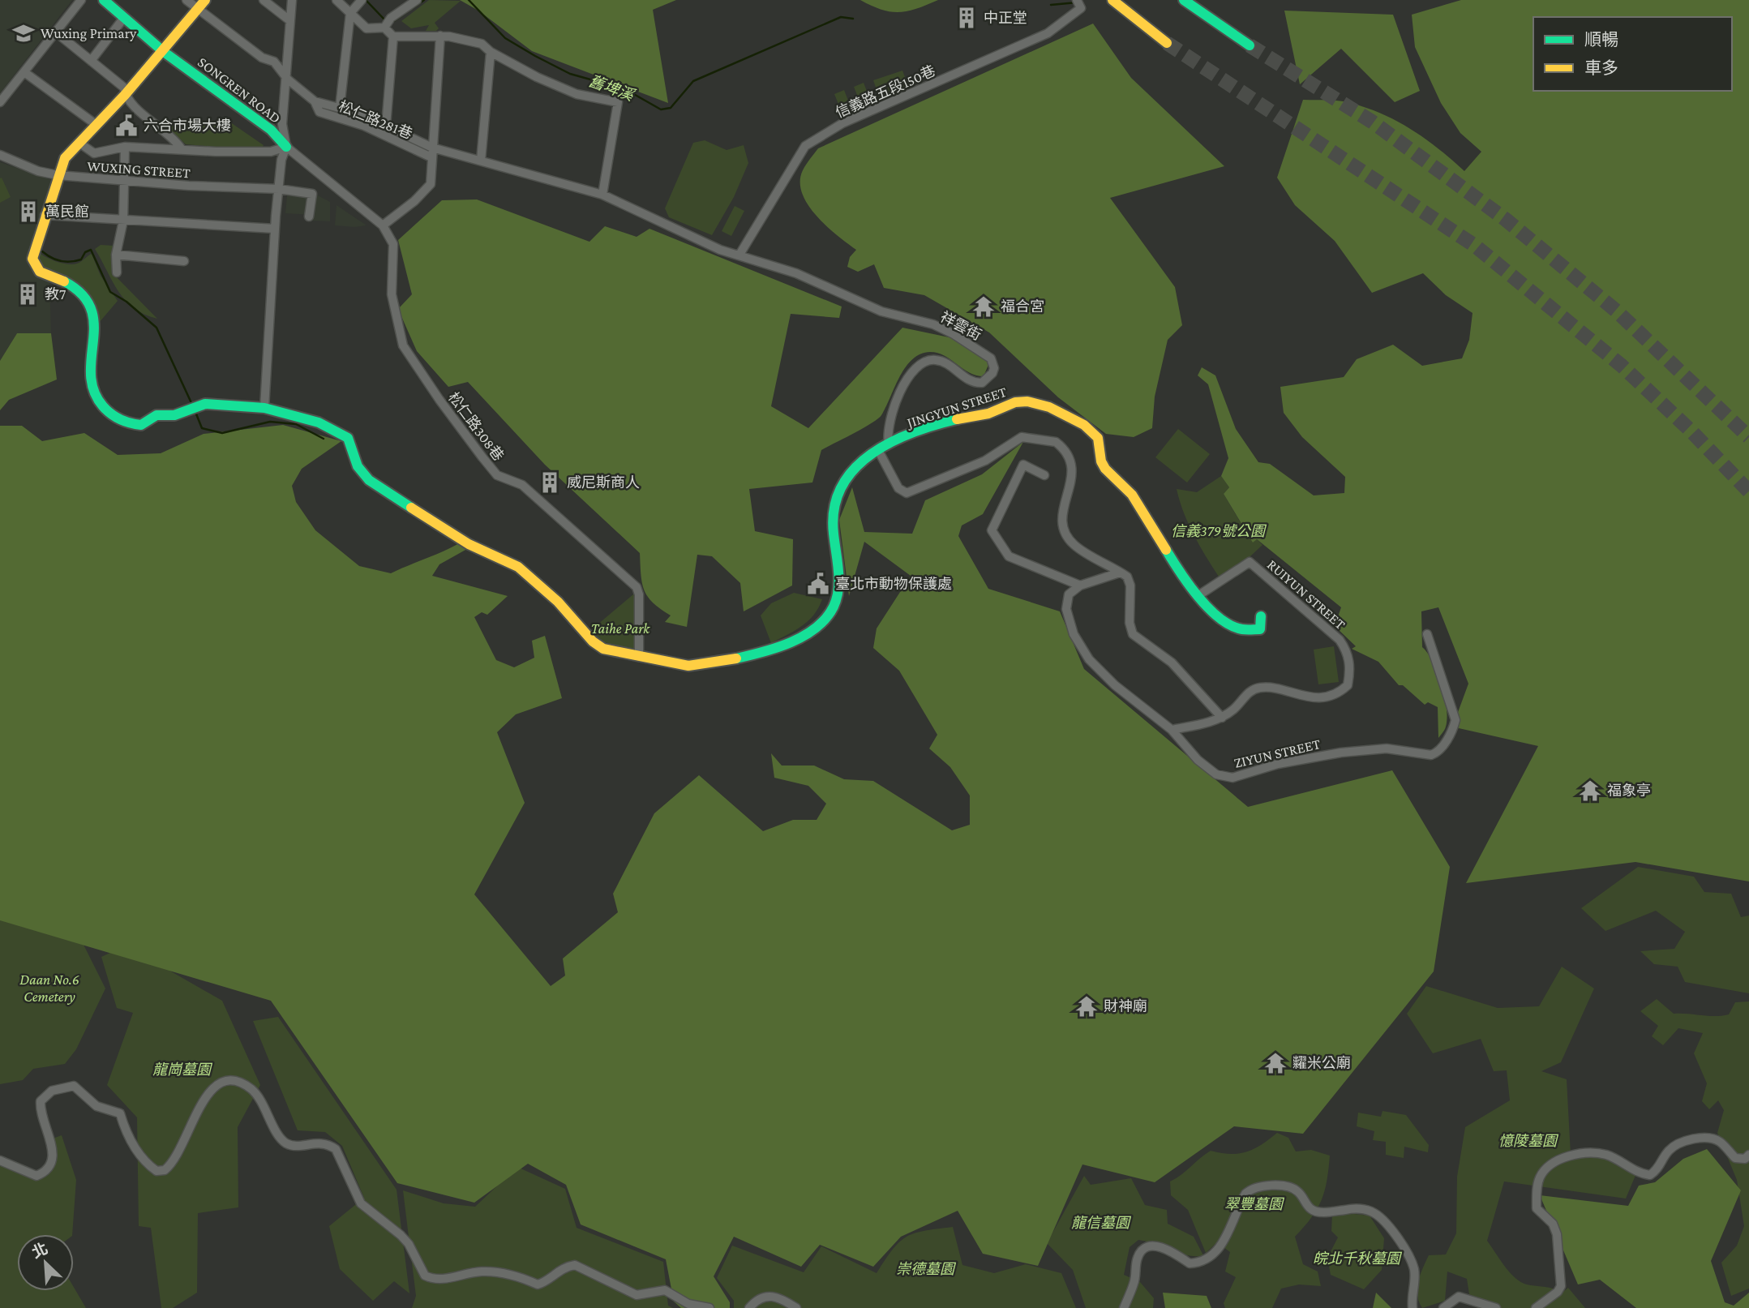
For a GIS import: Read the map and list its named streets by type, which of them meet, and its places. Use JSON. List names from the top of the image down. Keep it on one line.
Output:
{"streets":{"main road":["SONGREN ROAD","JINGYUN STREET"],"street":["信義路五段150巷","松仁路281巷","WUXING STREET","祥雲街","松仁路308巷","RUIYUN STREET","ZIYUN STREET"]},"crossings":[["SONGREN ROAD","松仁路308巷"],["信義路五段150巷","祥雲街"],["祥雲街","JINGYUN STREET"],["JINGYUN STREET","松仁路308巷"],["JINGYUN STREET","RUIYUN STREET"],["RUIYUN STREET","ZIYUN STREET"]],"water":["舊埤溪"],"parks":["信義379號公園","Taihe Park","Daan No.6 Cemetery","龍崗墓園","憶陵墓園","翠豐墓園","龍信墓園","皖北千秋墓園","崇德墓園"],"places":{"building":["中正堂","萬民館","教7","威尼斯商人"],"school or university":["Wuxing Primary"],"public building":["六合市場大樓","臺北市動物保護處"],"temple":["福合宮","福象亭","財神廟","糶米公廟"]},"legend":["順暢","車多"],"north":"top left"}
